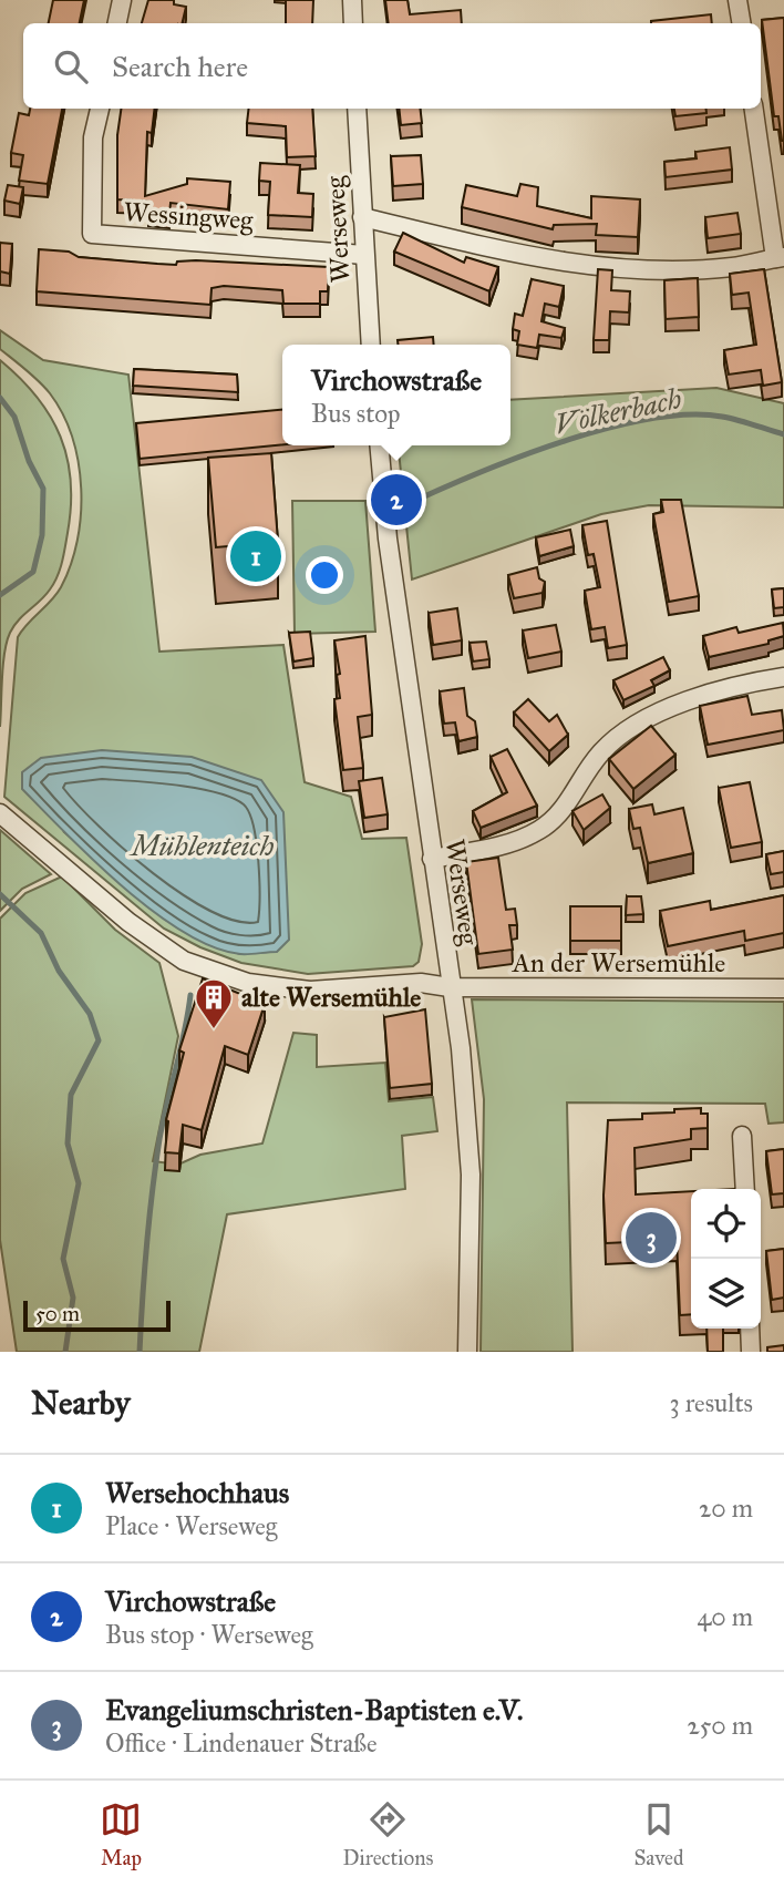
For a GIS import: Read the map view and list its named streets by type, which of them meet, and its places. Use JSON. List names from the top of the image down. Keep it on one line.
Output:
{"streets":{"street":["Wessingweg","Werseweg","An der Wersemühle"]},"crossings":[["Wessingweg","Werseweg"],["Werseweg","An der Wersemühle"]],"water":["Völkerbach","Mühlenteich"],"places":{"building":["alte Wersemühle"]},"scale_bar":"50 m","page":{"search":"Search here","popup":["Virchowstraße","Bus stop"],"pins":["2","1","3"],"scale":"50 m","heading":["Nearby","3 results"],"list":[{"mark":"1","name":"Wersehochhaus","note":"Place · Werseweg","value":"20 m"},{"mark":"2","name":"Virchowstraße","note":"Bus stop · Werseweg","value":"40 m"},{"mark":"3","name":"Evangeliumschristen-Baptisten e.V.","note":"Office · Lindenauer Straße","value":"250 m"}],"nav":["Map","Directions","Saved"]}}
